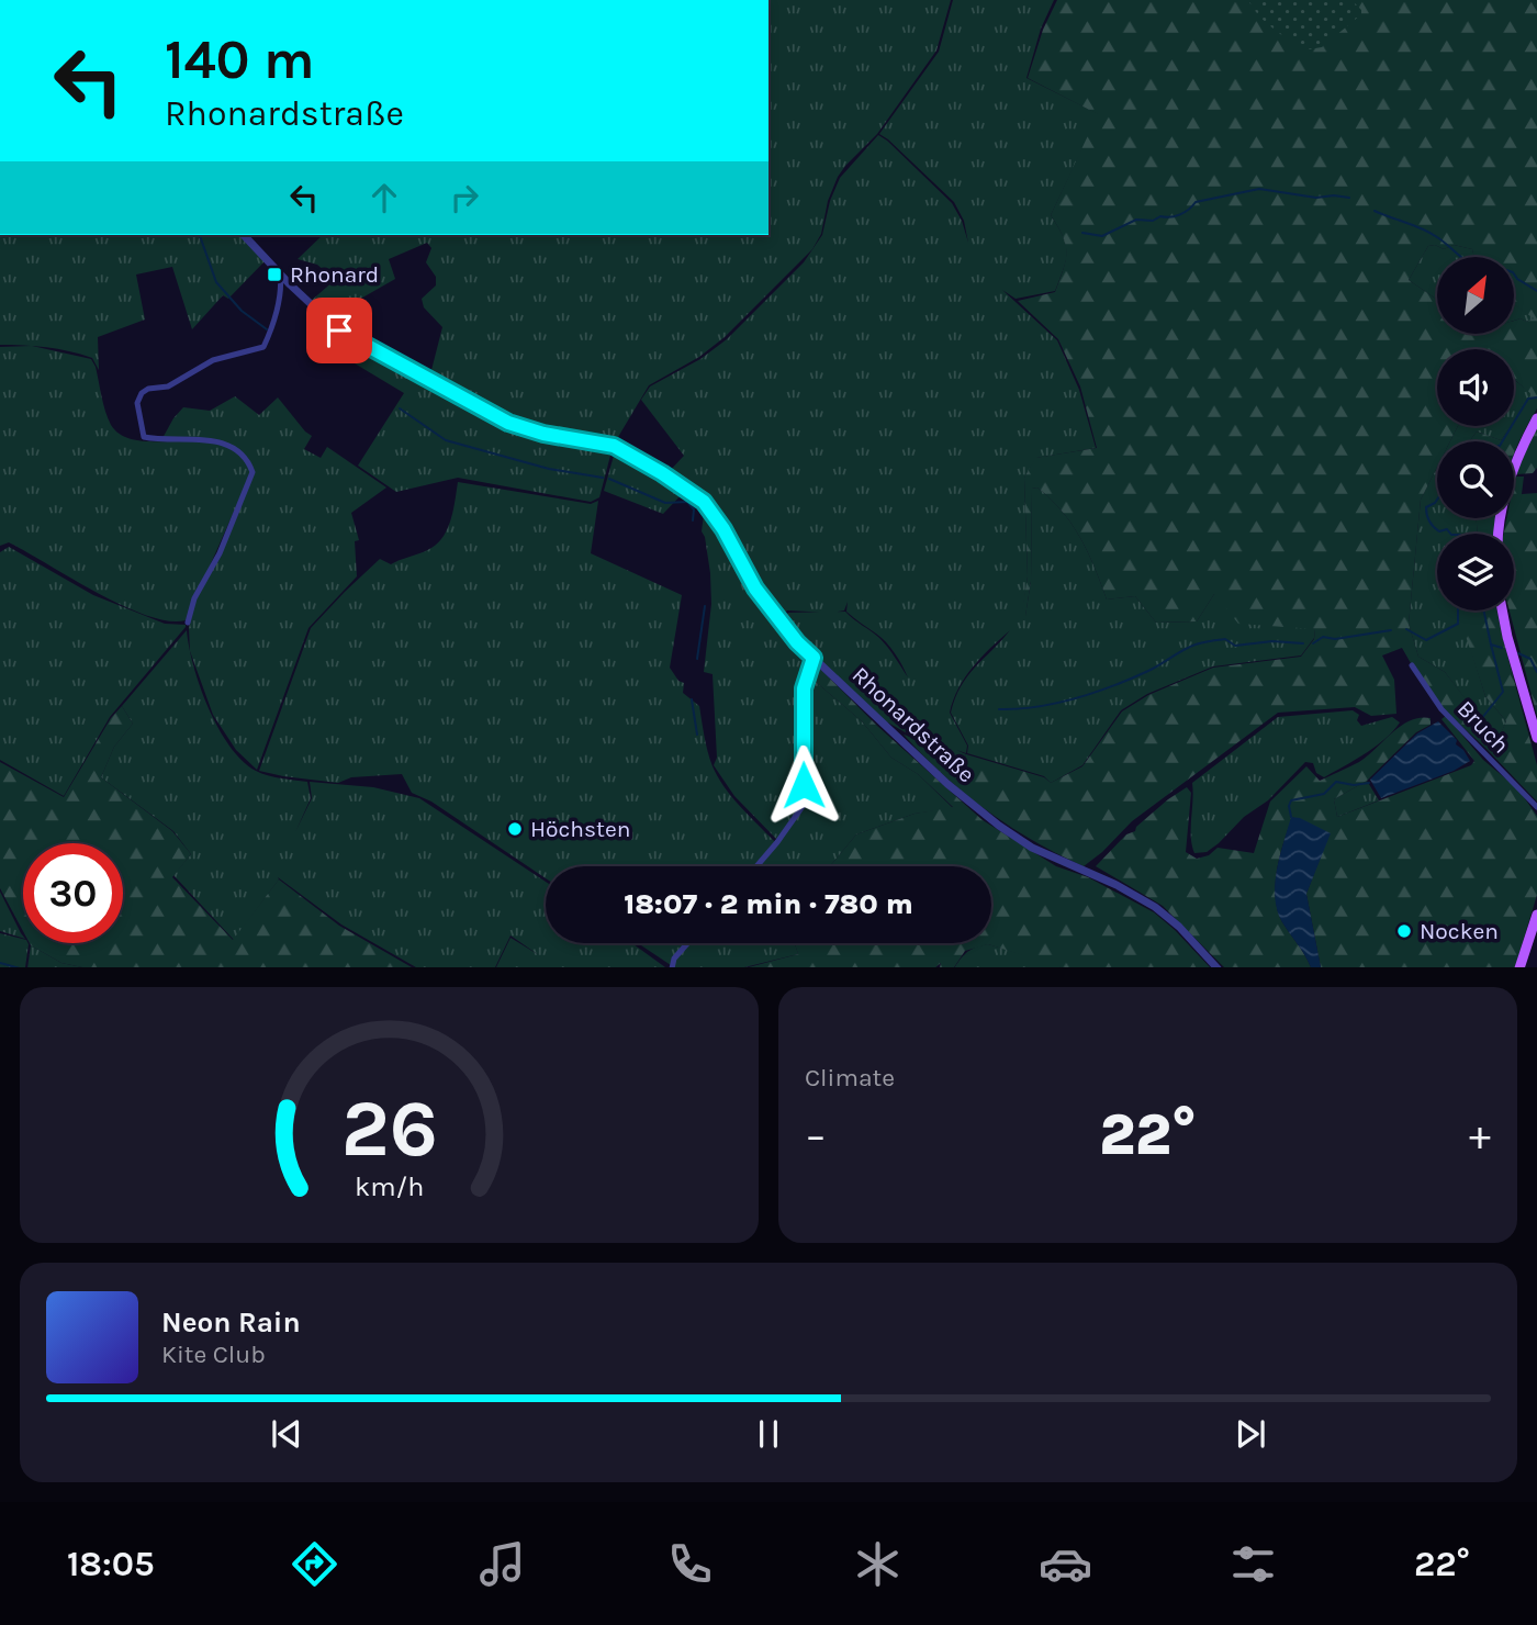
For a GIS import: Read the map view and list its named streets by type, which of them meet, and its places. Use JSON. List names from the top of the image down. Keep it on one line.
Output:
{"streets":{"street":["Rhonardstraße","Bruch"]},"places":{"transit":["Rhonard"],"other":["Höchsten","Nocken"]},"north":"top right","page":{"turn":["140 m","Rhonardstraße"],"limit":"30","trip":"18:07 · 2 min · 780 m","tile":"Climate","heat":["−","22°","+"],"song":["Neon Rain","Kite Club"],"tabs":["18:05","22°"],"gauge":["26","km/h"]}}
